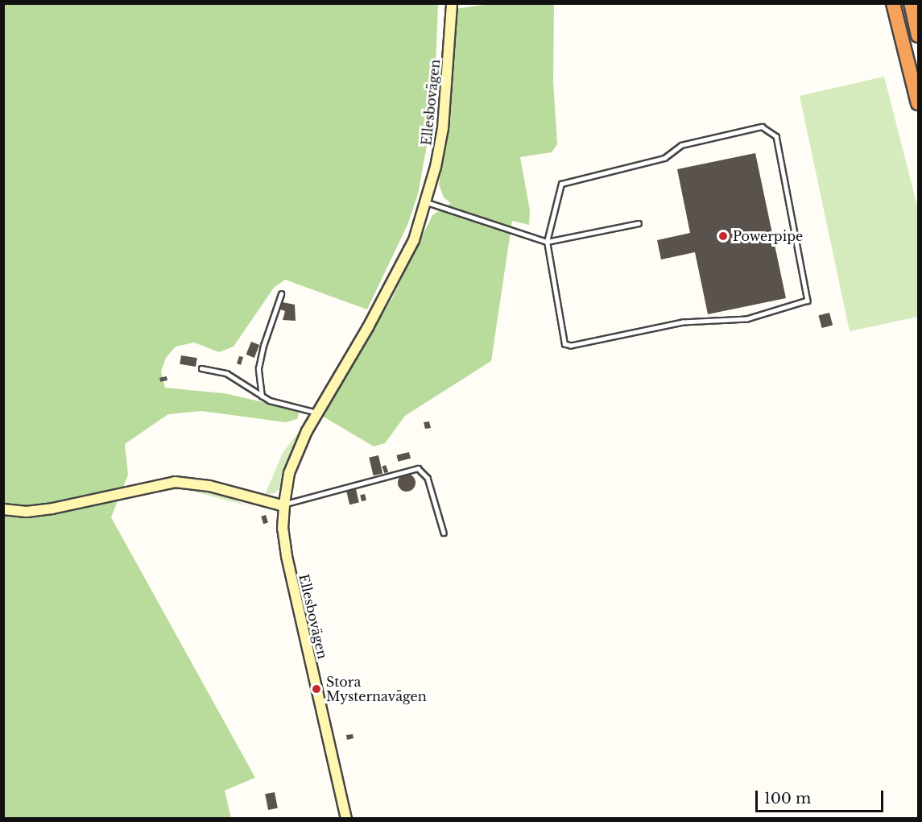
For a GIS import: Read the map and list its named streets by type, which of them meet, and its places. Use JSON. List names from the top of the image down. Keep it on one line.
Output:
{"streets":{"main road":["Ellesbovägen"]},"places":["Powerpipe","Stora Mysternavägen"],"scale_bar":"100 m"}
